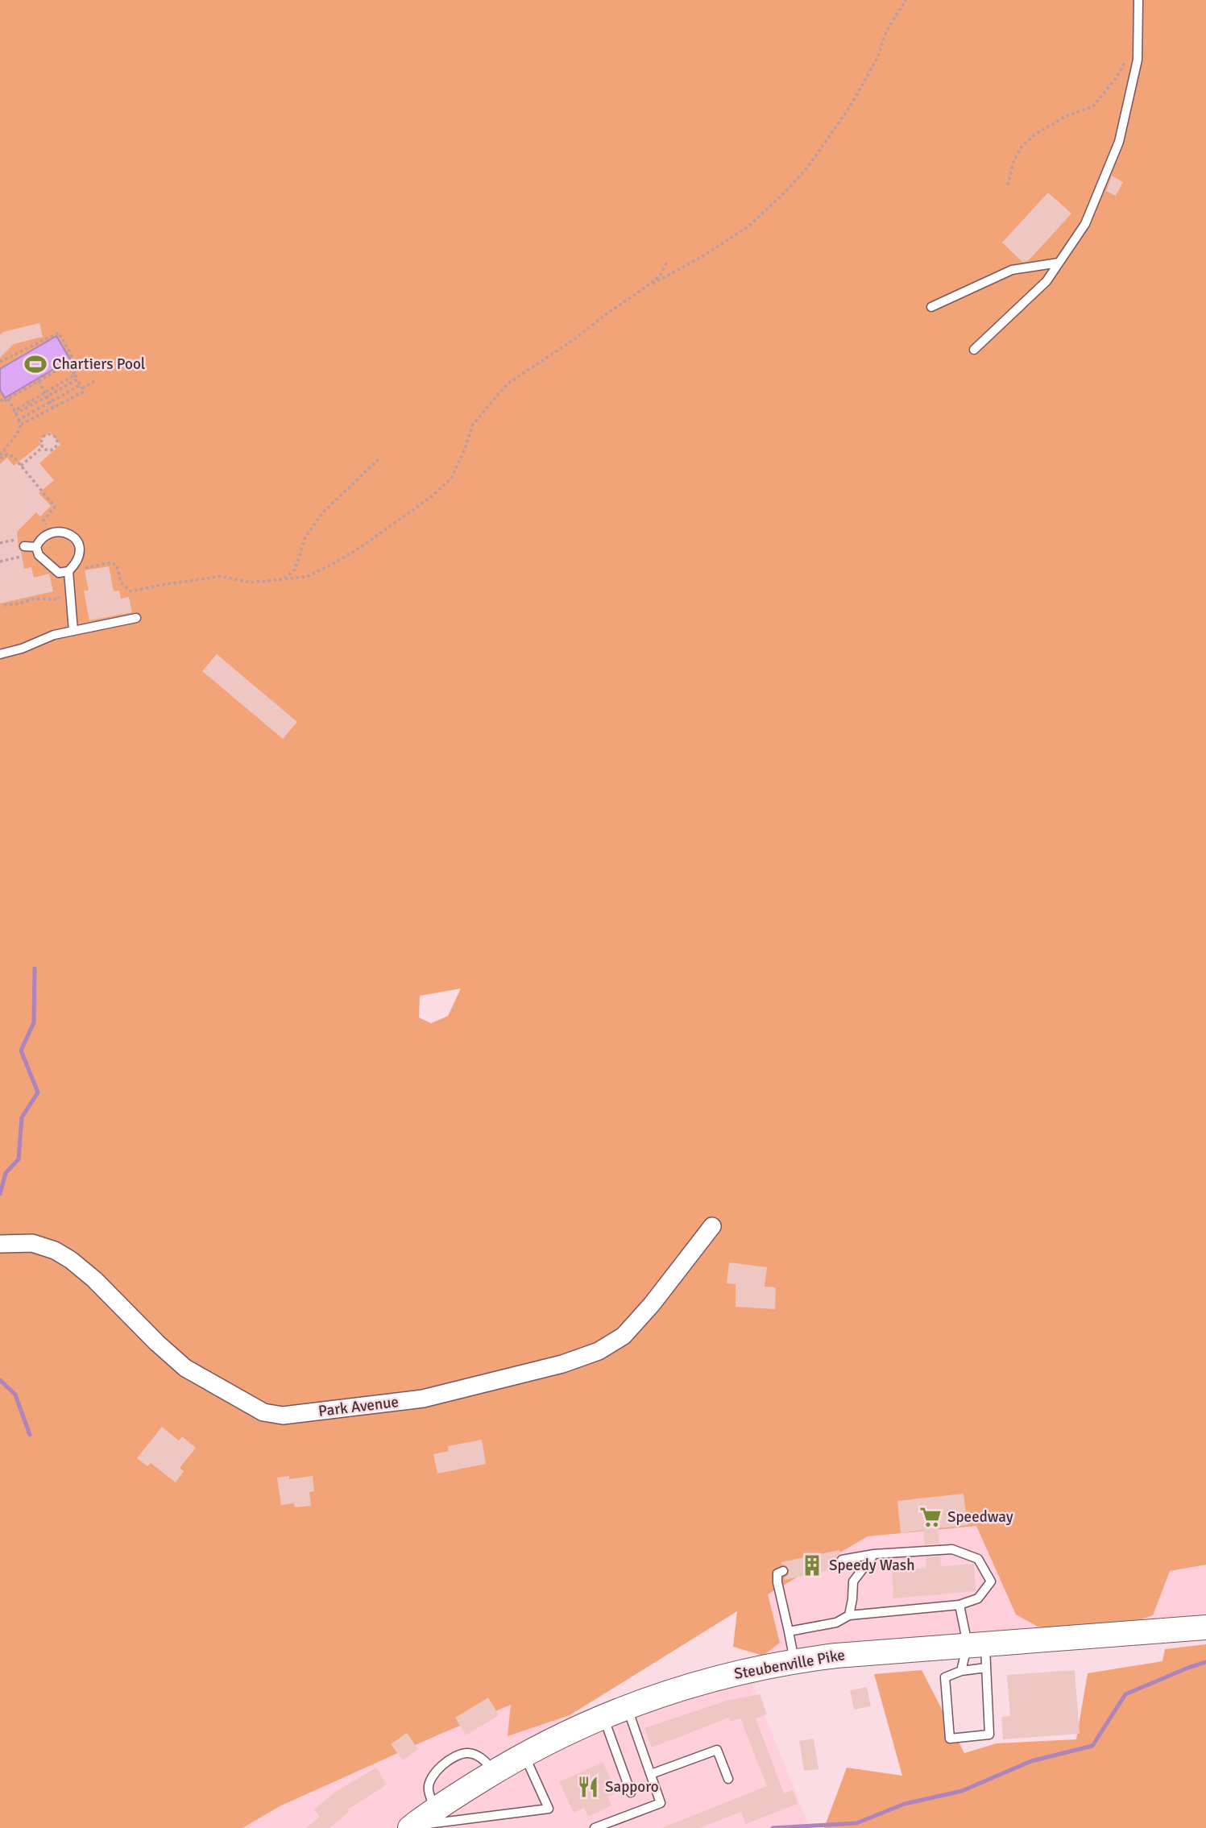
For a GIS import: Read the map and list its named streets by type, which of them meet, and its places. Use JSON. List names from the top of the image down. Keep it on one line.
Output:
{"streets":{"main road":["Steubenville Pike"],"street":["Park Avenue"]},"places":{"sports":["Chartiers Pool"],"supermarket":["Speedway"],"building":["Speedy Wash"],"restaurant":["Sapporo"]}}
